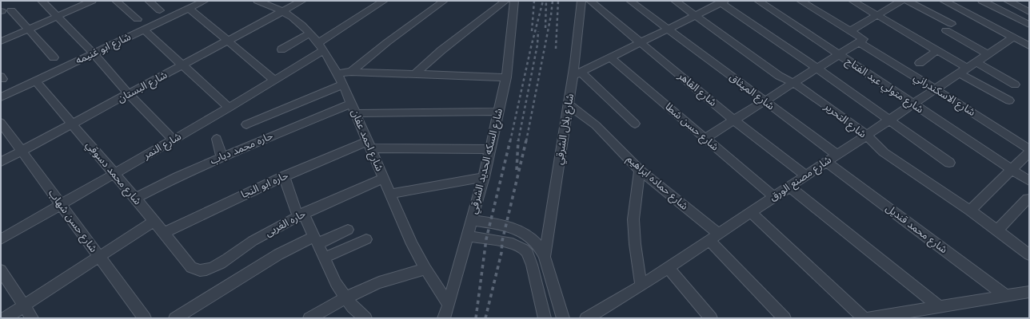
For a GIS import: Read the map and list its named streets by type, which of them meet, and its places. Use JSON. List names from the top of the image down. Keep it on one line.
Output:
{"streets":{"street":["شارع ابو غنيمه","شارع متولي عبد الفتاح","شارع البستان","شارع القاهر","شارع الميثاق","شارع الاسكندراني","شارع التحرير","شارع حسن شطا","شارع بلال الشرقي","شارع احمد عفان","شارع النمر","حاره محمد دياب","شارع السكه الحديد الشرقي","شارع محمد دسوقي","شارع مصنع الورق","شارع حماده ابراهيم","حاره ابو النجا","شارع حسن شهاب","حاره الغربى","شارع محمد قنديل"]},"crossings":[["شارع ابو غنيمه","شارع محمد دسوقي"],["شارع متولي عبد الفتاح","شارع مصنع الورق"],["شارع البستان","شارع احمد عفان"],["شارع البستان","شارع محمد دسوقي"],["شارع البستان","شارع حسن شهاب"],["شارع القاهر","شارع مصنع الورق"],["شارع الميثاق","شارع مصنع الورق"],["شارع الاسكندراني","شارع مصنع الورق"],["شارع التحرير","شارع مصنع الورق"],["شارع حسن شطا","شارع مصنع الورق"],["شارع بلال الشرقي","شارع حماده ابراهيم"],["شارع احمد عفان","شارع النمر"],["شارع احمد عفان","حاره محمد دياب"],["شارع احمد عفان","شارع السكه الحديد الشرقي"],["شارع احمد عفان","حاره ابو النجا"],["شارع احمد عفان","حاره الغربى"],["شارع النمر","شارع محمد دسوقي"],["شارع النمر","شارع حسن شهاب"],["حاره محمد دياب","شارع محمد دسوقي"],["شارع محمد دسوقي","حاره ابو النجا"],["شارع محمد دسوقي","حاره الغربى"],["شارع مصنع الورق","شارع حماده ابراهيم"],["شارع مصنع الورق","شارع محمد قنديل"]]}
